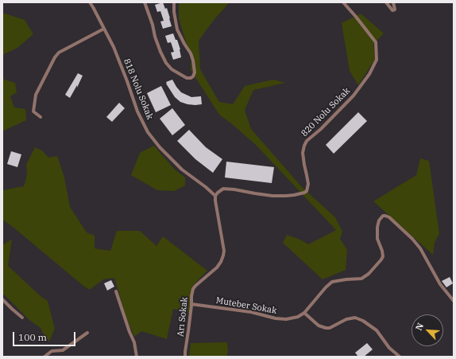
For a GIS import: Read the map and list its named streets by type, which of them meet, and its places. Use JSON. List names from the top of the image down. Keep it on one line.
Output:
{"streets":{"street":["818 Nolu Sokak","820 Nolu Sokak","Muteber Sokak","Arı Sokak"]},"crossings":[["818 Nolu Sokak","820 Nolu Sokak"],["818 Nolu Sokak","Arı Sokak"],["820 Nolu Sokak","Arı Sokak"],["Muteber Sokak","Arı Sokak"]],"scale_bar":"100 m","north":"top left"}
